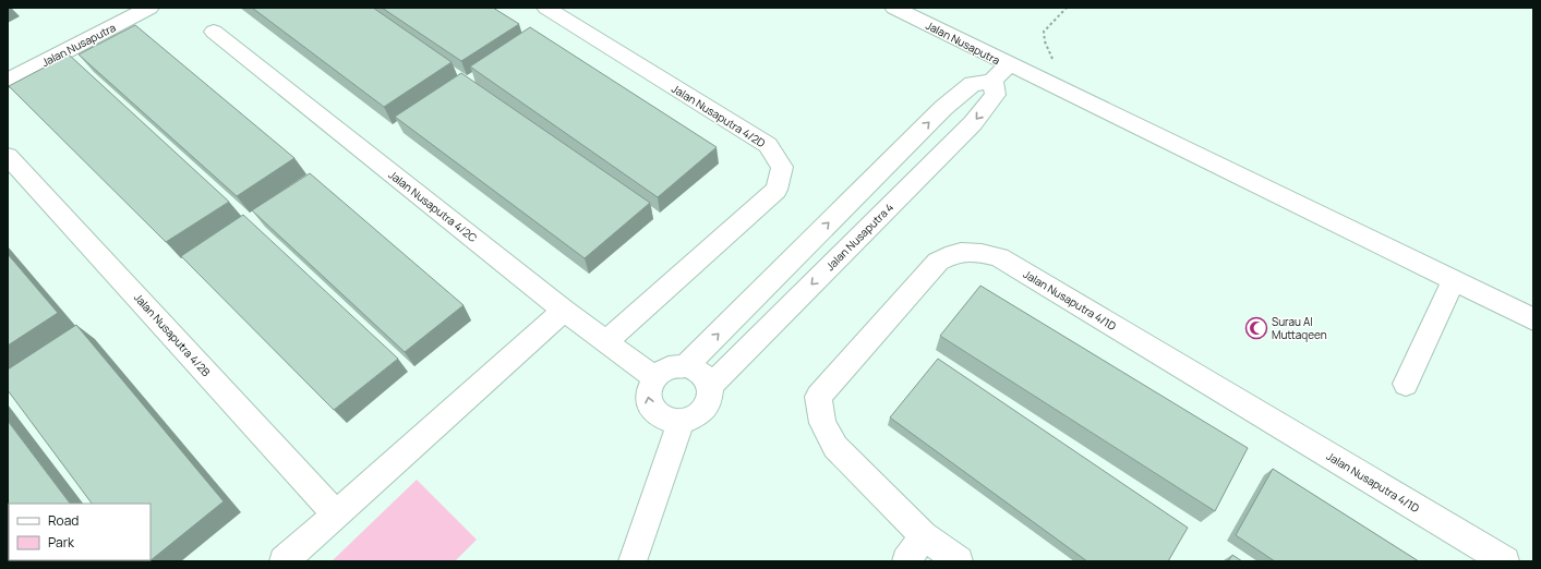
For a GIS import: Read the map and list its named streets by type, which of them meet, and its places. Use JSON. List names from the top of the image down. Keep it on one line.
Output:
{"streets":{"street":["Jalan Nusaputra","Jalan Nusaputra 4/2D","Jalan Nusaputra 4/2C","Jalan Nusaputra 4","Jalan Nusaputra 4/1D","Jalan Nusaputra 4/2B"]},"crossings":[["Jalan Nusaputra","Jalan Nusaputra 4"],["Jalan Nusaputra 4/2D","Jalan Nusaputra 4/2C"],["Jalan Nusaputra 4/2C","Jalan Nusaputra 4"]],"places":{"mosque":["Surau Al Muttaqeen"]},"legend":["Road","Park"]}
